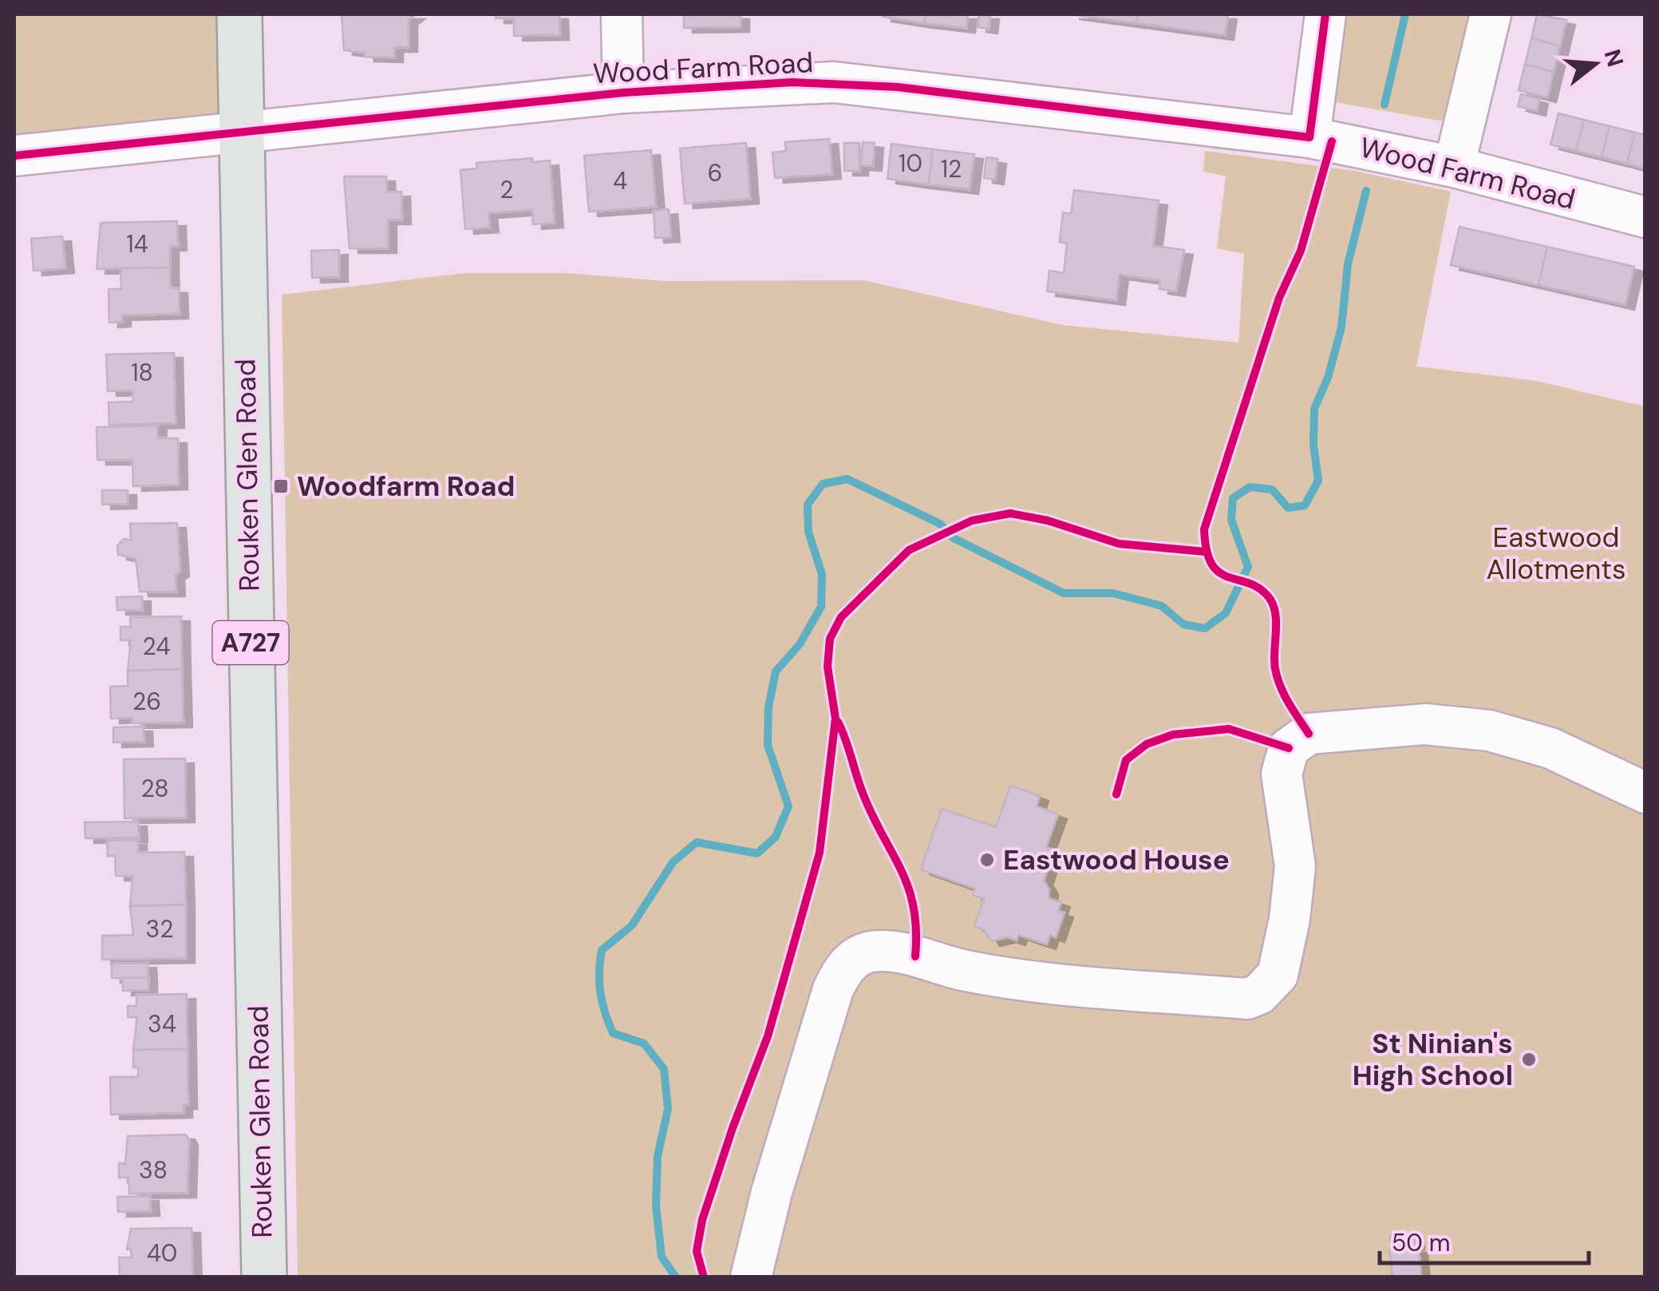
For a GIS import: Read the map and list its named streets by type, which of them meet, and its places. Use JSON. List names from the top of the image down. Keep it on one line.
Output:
{"streets":{"main road":["Rouken Glen Road","A727"],"street":["Wood Farm Road"]},"crossings":[["Wood Farm Road","Rouken Glen Road"]],"parks":["Eastwood Allotments"],"places":{"transit":["Woodfarm Road"],"other":["Eastwood House","St Ninian's High School"]},"house_numbers":["10","12","6","4","2","14","18","24","26","28","32","34","38","40"],"scale_bar":"50 m","north":"right"}
